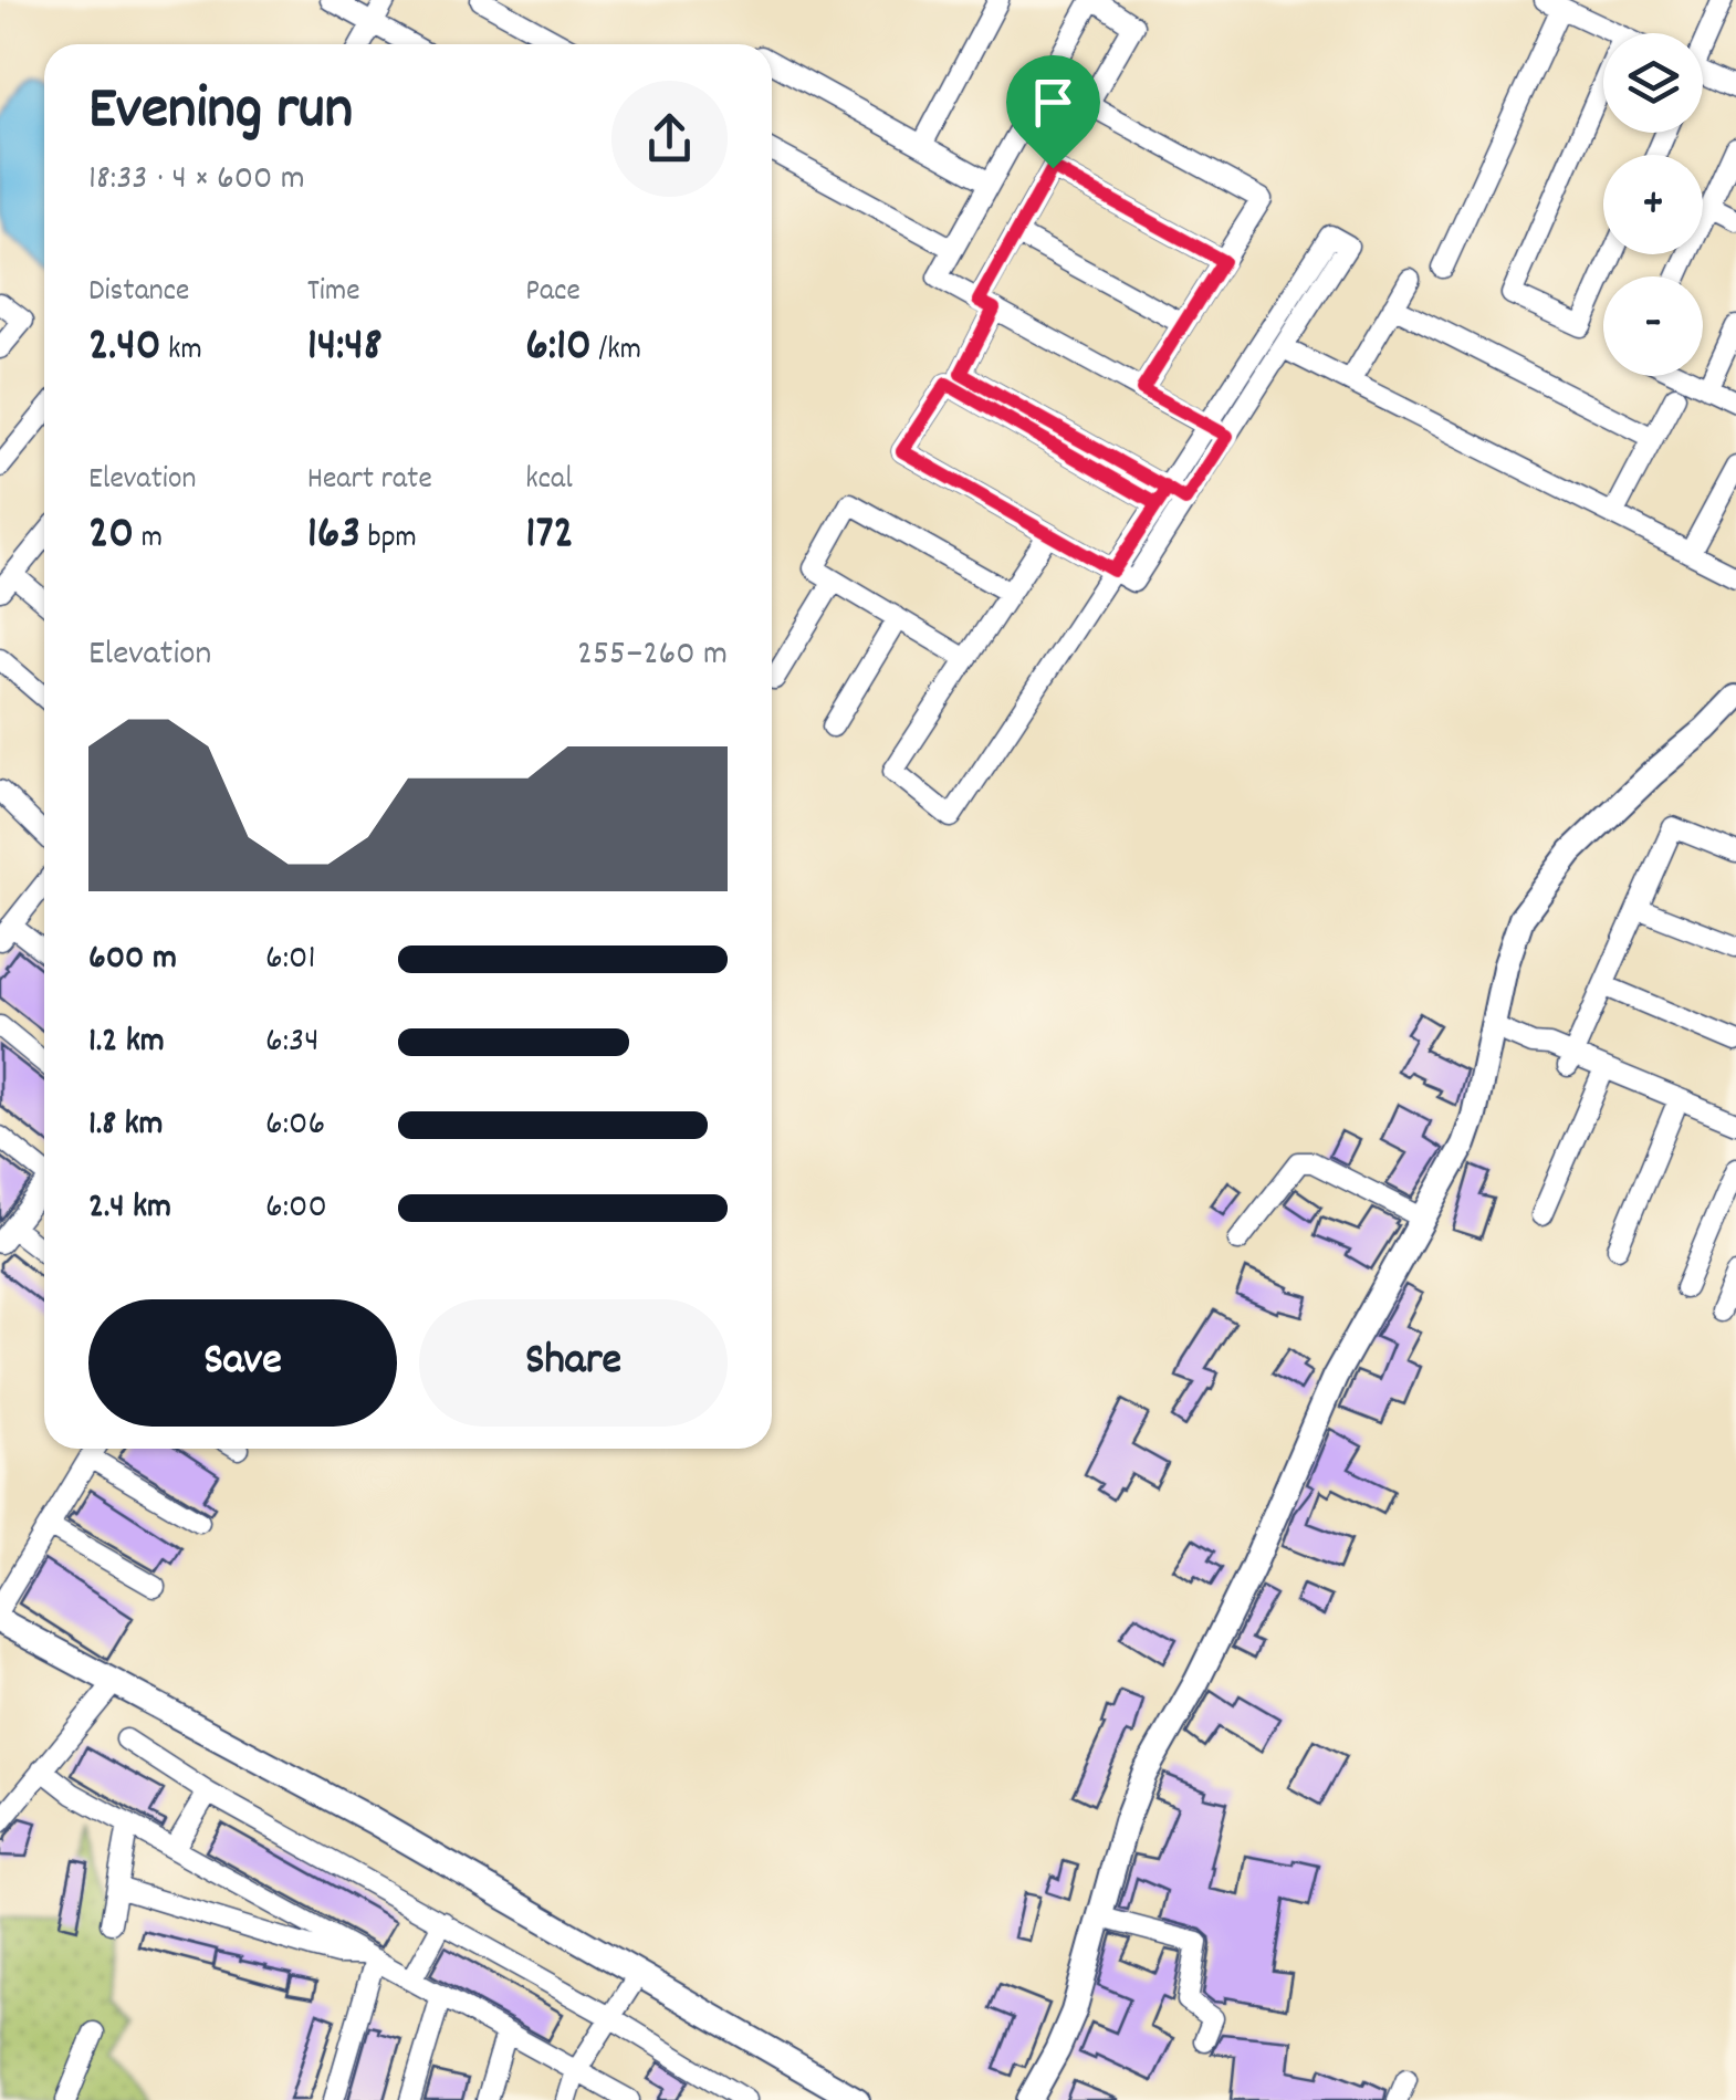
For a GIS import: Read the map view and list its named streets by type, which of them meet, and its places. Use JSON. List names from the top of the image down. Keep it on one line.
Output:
{"page":{"map_buttons":["+","−"],"heading":["Evening run","18:33 · 4 × 600 m"],"stats":[["Distance","2.40 km"],["Time","14:48"],["Pace","6:10 /km"],["Elevation","20 m"],["Heart rate","163 bpm"],["kcal","172"]],"chart":["Elevation","255–260 m"],"list":[{"name":"600 m","note":"6:01"},{"name":"1.2 km","note":"6:34"},{"name":"1.8 km","note":"6:06"},{"name":"2.4 km","note":"6:00"}],"buttons":["Save","Share"]}}
